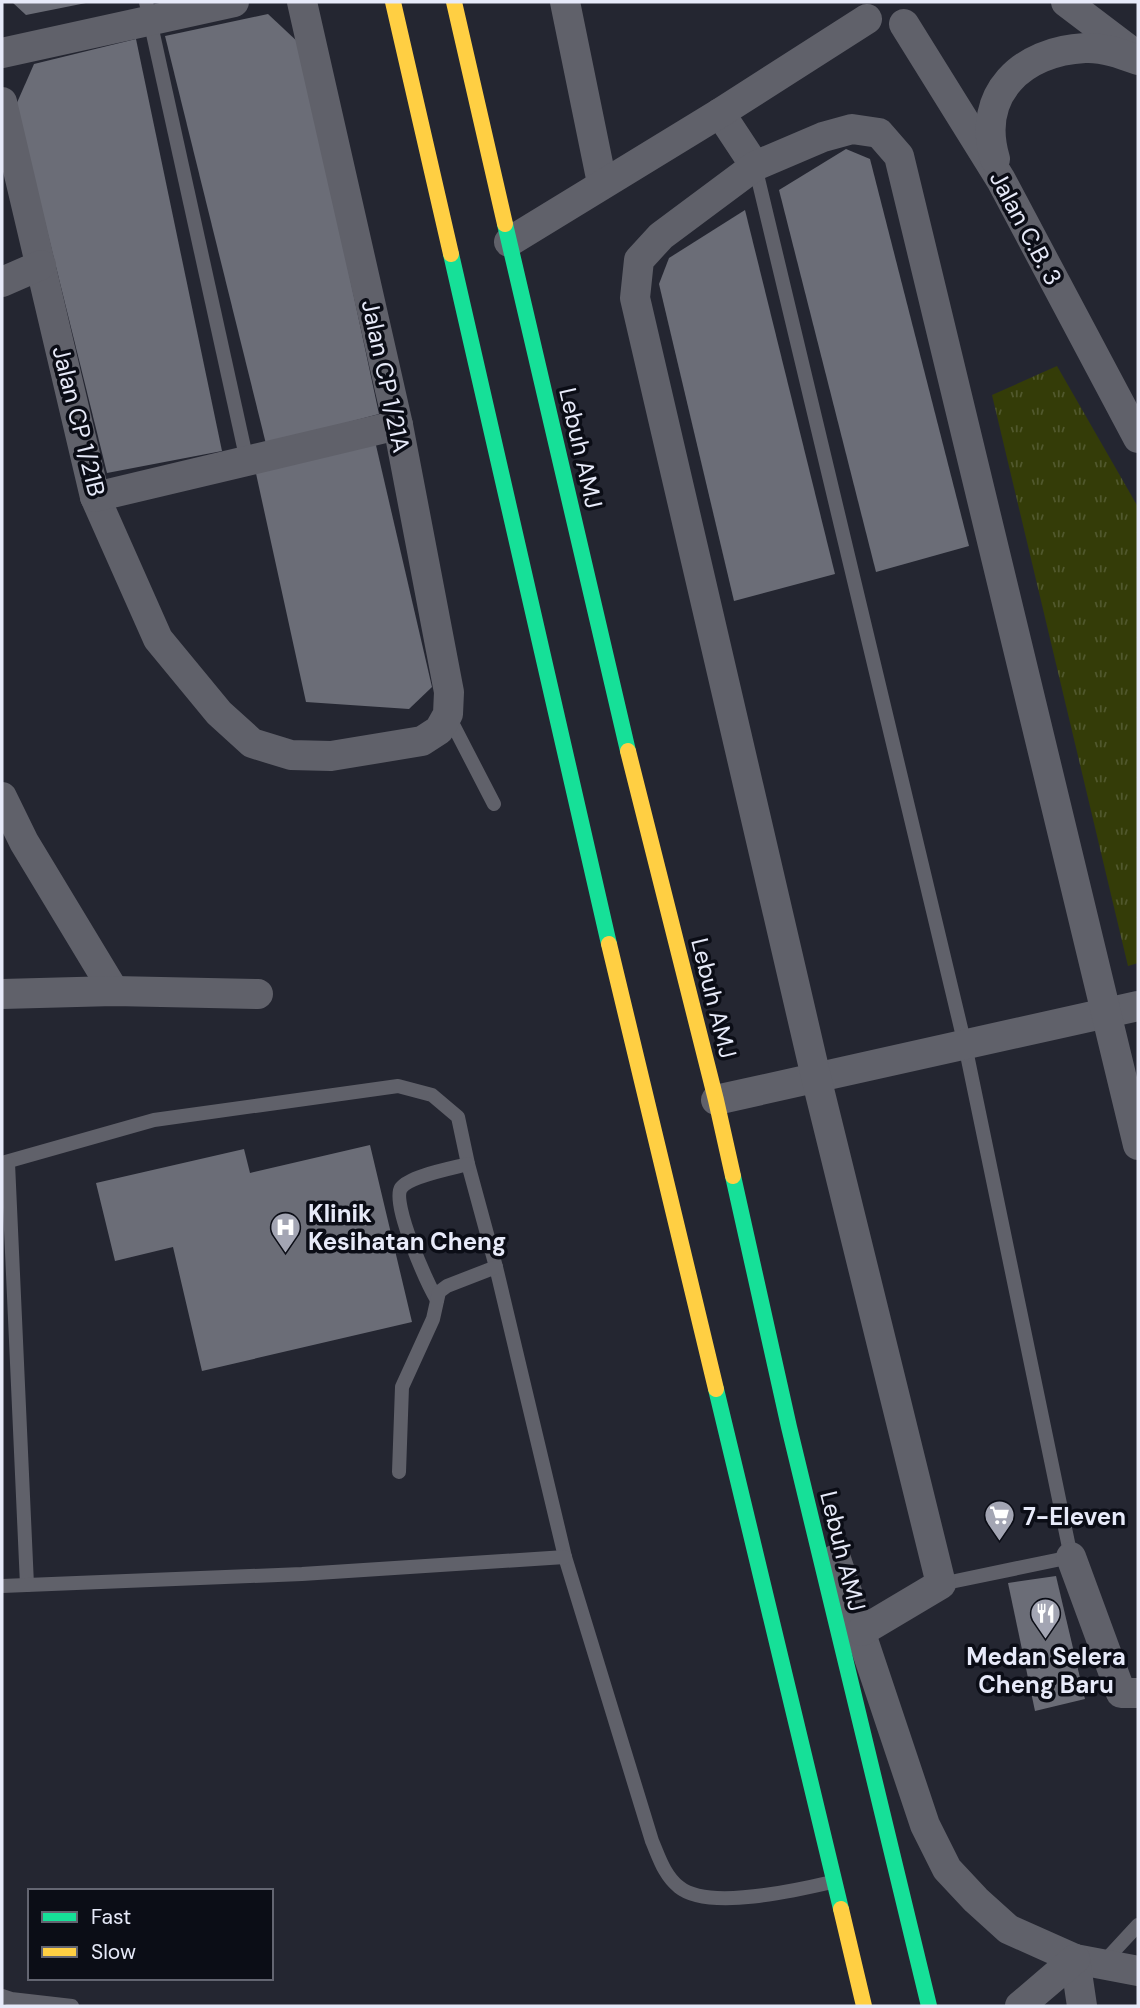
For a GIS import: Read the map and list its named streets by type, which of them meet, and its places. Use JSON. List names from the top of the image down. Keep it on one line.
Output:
{"streets":{"highway":["Lebuh AMJ"],"street":["Jalan C.B. 3","Jalan CP 1/21A","Jalan CP 1/21B"]},"crossings":[["Jalan CP 1/21A","Jalan CP 1/21B"]],"places":{"hospital":["Klinik Kesihatan Cheng"],"supermarket":["7-Eleven"],"restaurant":["Medan Selera Cheng Baru"]},"legend":["Fast","Slow"]}
